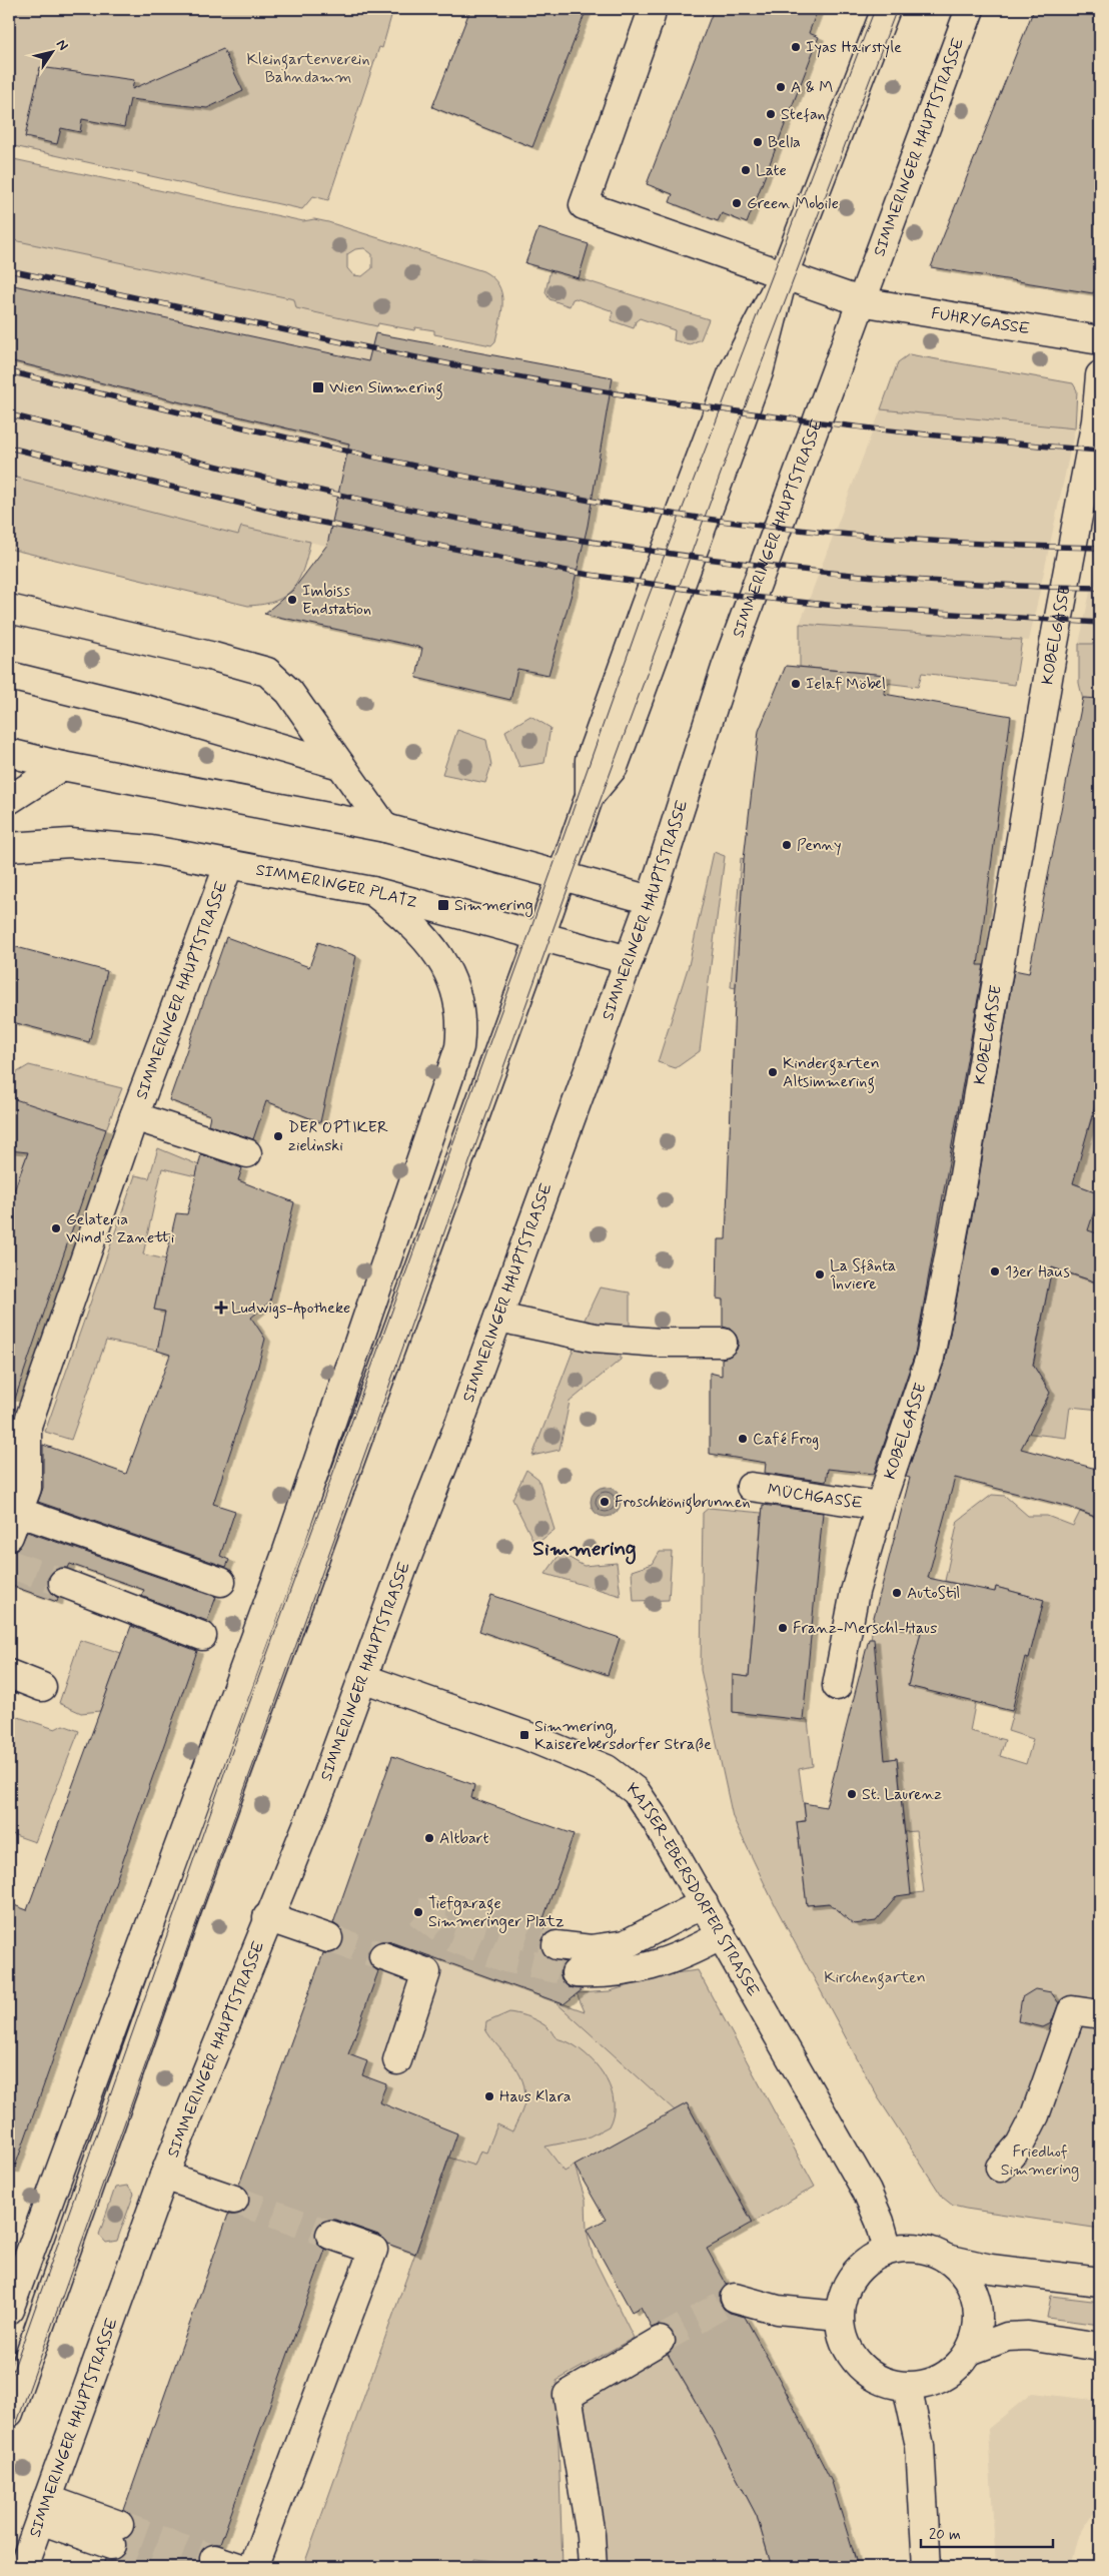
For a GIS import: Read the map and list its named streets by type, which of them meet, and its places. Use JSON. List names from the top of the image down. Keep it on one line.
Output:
{"streets":{"main road":["SIMMERINGER HAUPTSTRASSE","FUHRYGASSE","KOBELGASSE","SIMMERINGER PLATZ","MÜCHGASSE","KAISER-EBERSDORFER STRASSE"]},"crossings":[["SIMMERINGER HAUPTSTRASSE","FUHRYGASSE"],["SIMMERINGER HAUPTSTRASSE","SIMMERINGER PLATZ"],["SIMMERINGER HAUPTSTRASSE","KAISER-EBERSDORFER STRASSE"],["KOBELGASSE","MÜCHGASSE"]],"districts":["Simmering"],"parks":["Kleingartenverein Bahndamm","Kirchengarten","Friedhof Simmering"],"places":{"other":["Iyas Hairstyle","A & M","Stefan","Bella","Late","Green Mobile","Imbiss Endstation","Ielaf Möbel","Penny","Kindergarten Altsimmering","DER OPTIKER zielinski","Gelateria Wind's Zanetti","13er Haus","La Sfânta Înviere","Café Frog","Froschkönigbrunnen","AutoStil","Franz-Merschl-Haus","St. Laurenz","Altbart","Tiefgarage Simmeringer Platz","Haus Klara"],"transit":["Wien Simmering","Simmering","Simmering, Kaiserebersdorfer Straße"],"health":["Ludwigs-Apotheke"]},"scale_bar":"20 m","north":"top right"}
